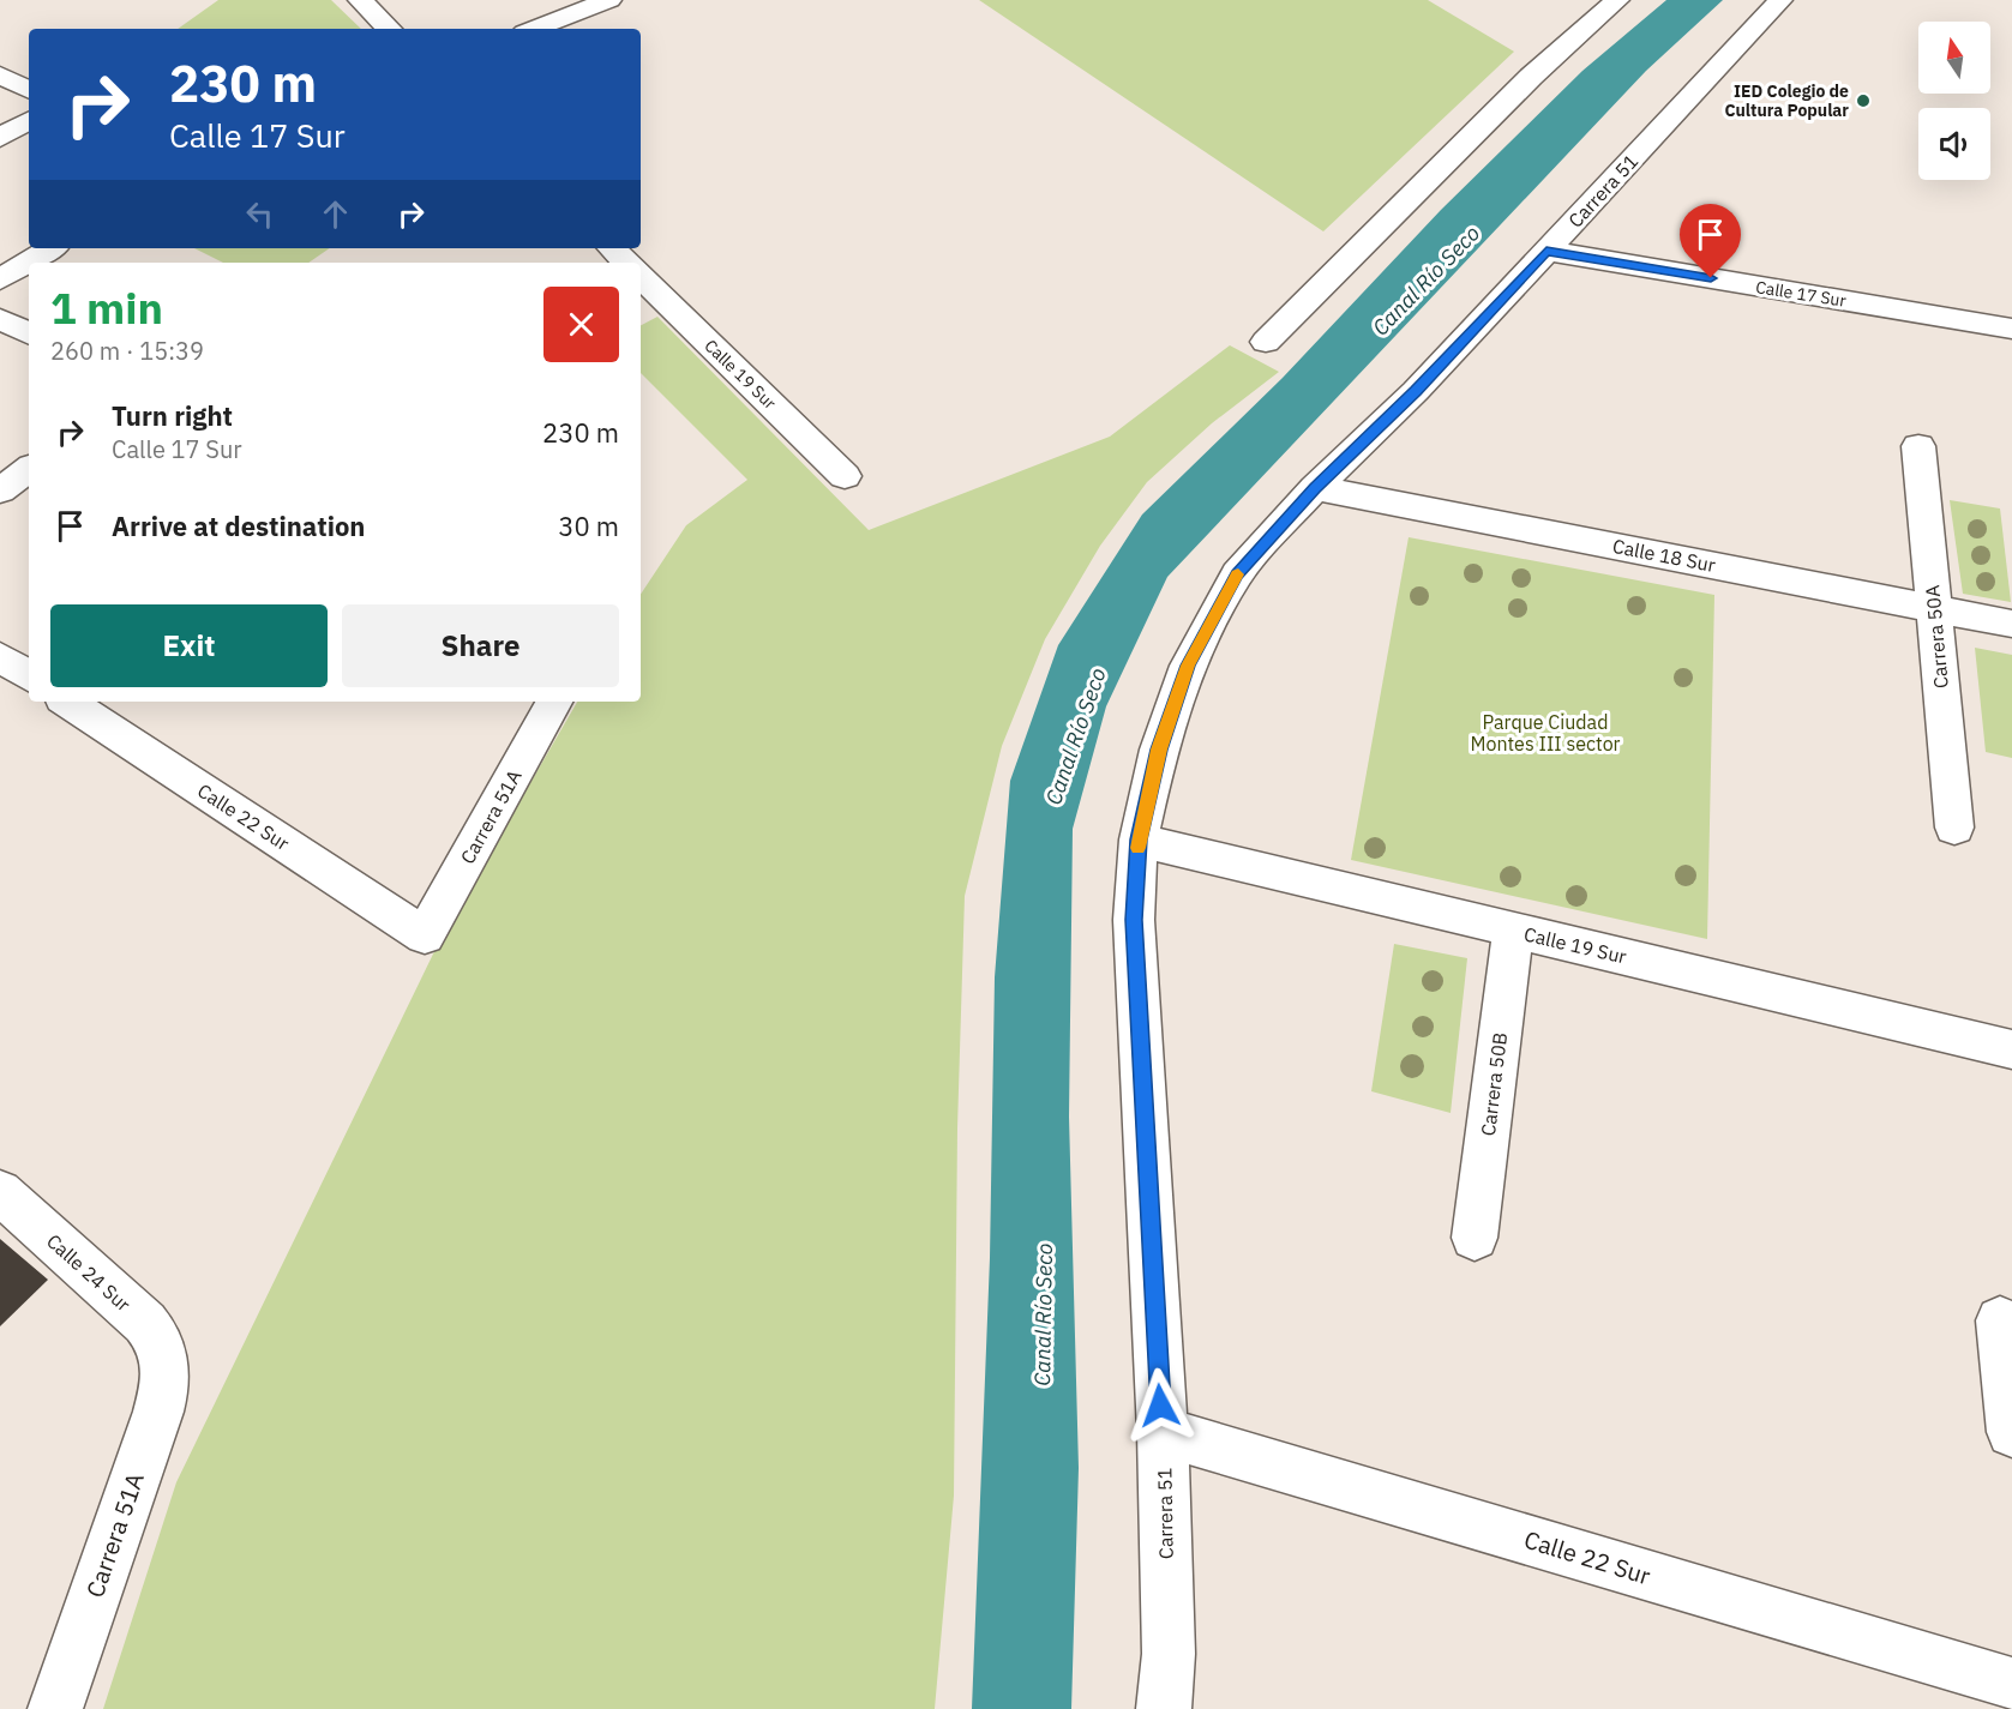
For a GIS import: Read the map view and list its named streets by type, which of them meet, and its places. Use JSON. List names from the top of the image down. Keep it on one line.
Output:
{"streets":{"street":["Carrera 51","Calle 17 Sur","Calle 19 Sur","Calle 18 Sur","Carrera 50A","Calle 22 Sur","Carrera 51A","Carrera 50B","Calle 24 Sur"]},"crossings":[["Carrera 51","Calle 17 Sur"],["Carrera 51","Calle 19 Sur"],["Carrera 51","Calle 18 Sur"],["Carrera 51","Calle 22 Sur"],["Calle 19 Sur","Carrera 50B"],["Calle 18 Sur","Carrera 50A"],["Calle 22 Sur","Carrera 51A"],["Carrera 51A","Calle 24 Sur"]],"water":["Canal Río Seco"],"parks":["Parque Ciudad Montes III sector"],"places":["IED Colegio de Cultura Popular"],"north":"top","page":{"turn":["230 m","Calle 17 Sur"],"heading":["1 min","260 m · 15:39"],"list":[{"name":"Turn right","note":"Calle 17 Sur","value":"230 m"},{"name":"Arrive at destination","value":"30 m"}],"buttons":["Exit","Share"]}}
